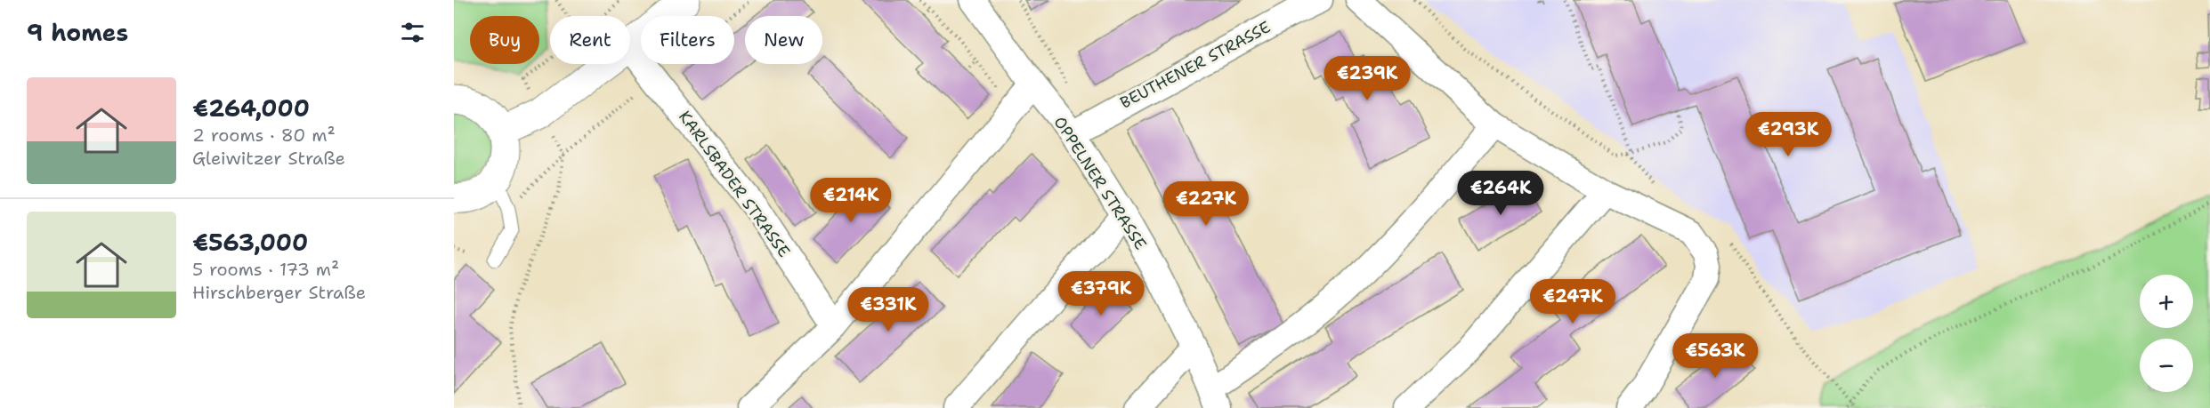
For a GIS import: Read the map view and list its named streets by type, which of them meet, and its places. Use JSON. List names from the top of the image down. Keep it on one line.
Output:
{"streets":{"street":["BEUTHENER STRASSE","OPPELNER STRASSE","KARLSBADER STRASSE"]},"crossings":[["BEUTHENER STRASSE","OPPELNER STRASSE"]],"page":{"heading":"9 homes","chip":["Buy","Rent","Filters","New"],"price":["€239K","€293K","€264K","€214K","€227K","€379K","€247K","€331K","€563K"],"list":[{"name":"€264,000","note":"2 rooms · 80 m² · Gleiwitzer Straße"},{"name":"€563,000","note":"5 rooms · 173 m² · Hirschberger Straße"}],"map_buttons":["+","−"]}}
